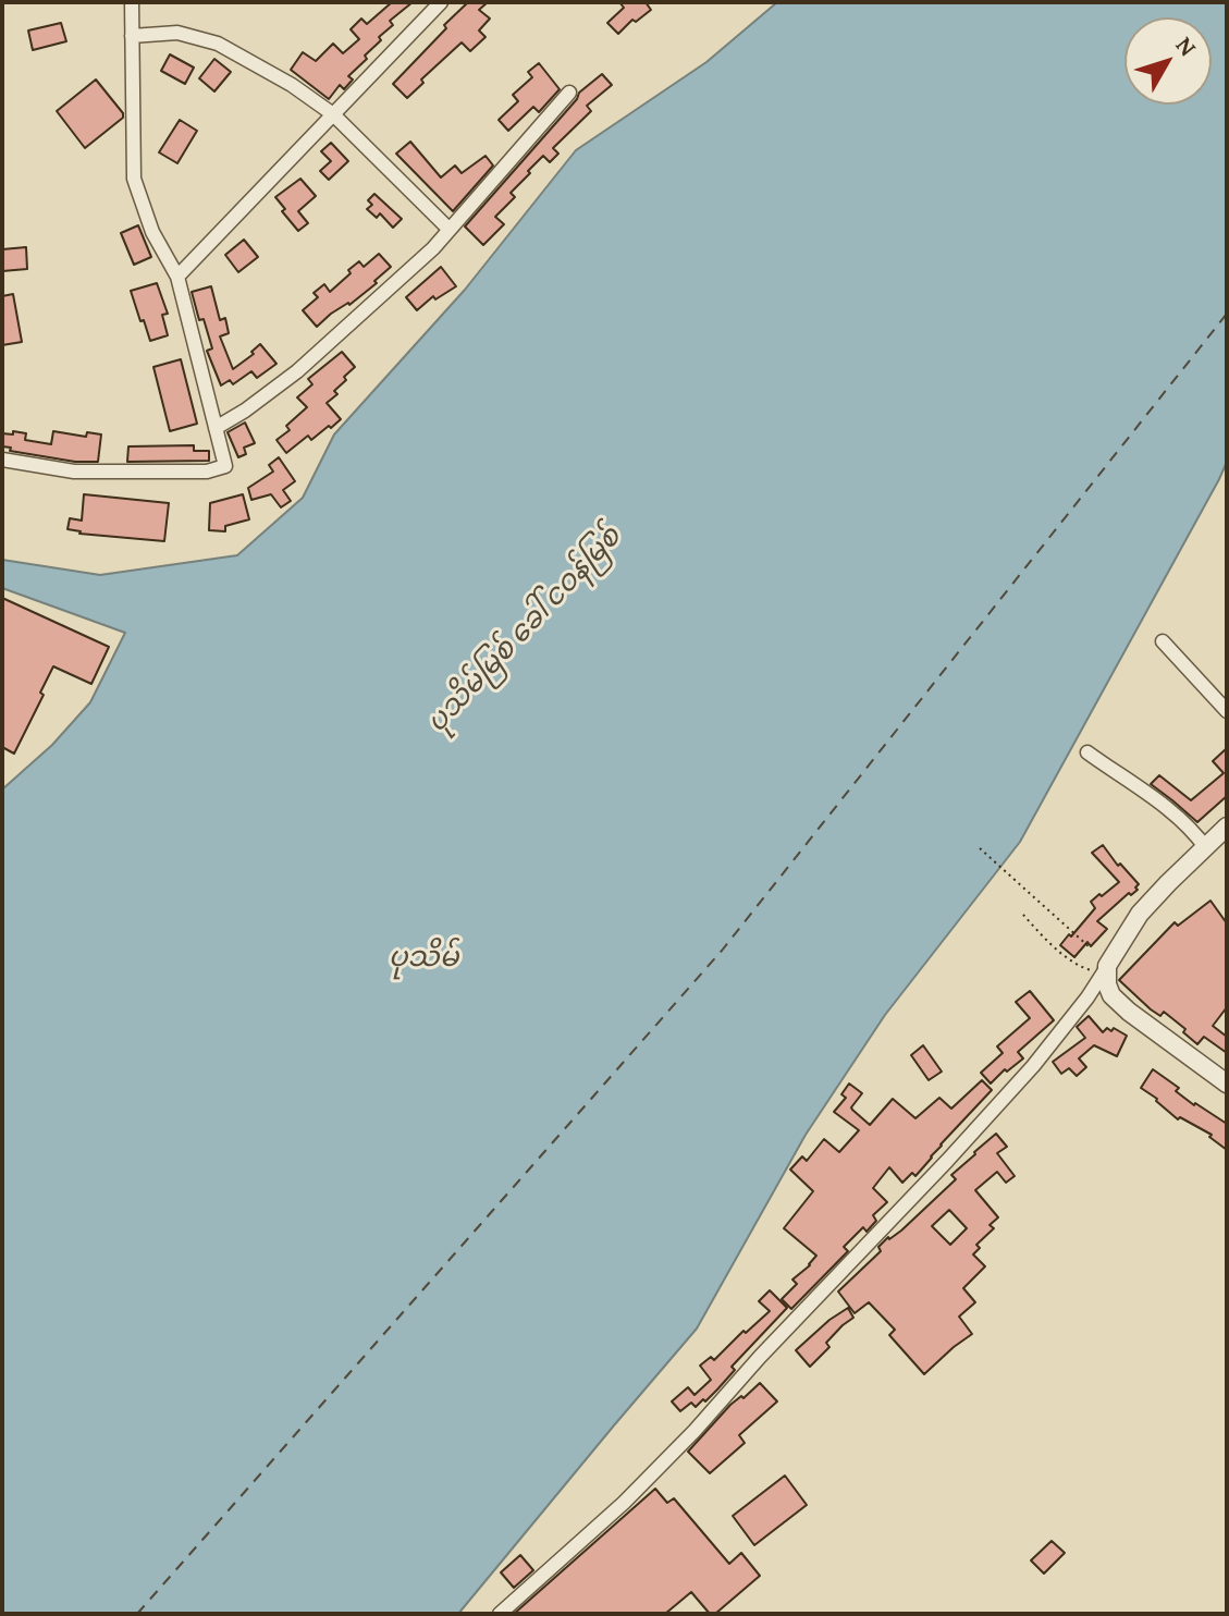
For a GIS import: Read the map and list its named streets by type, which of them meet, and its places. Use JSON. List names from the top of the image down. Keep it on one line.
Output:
{"water":["ပုသိမ်မြစ် ခေါ် ငဝန်မြစ်","ပုသိမ်"],"north":"top right"}
